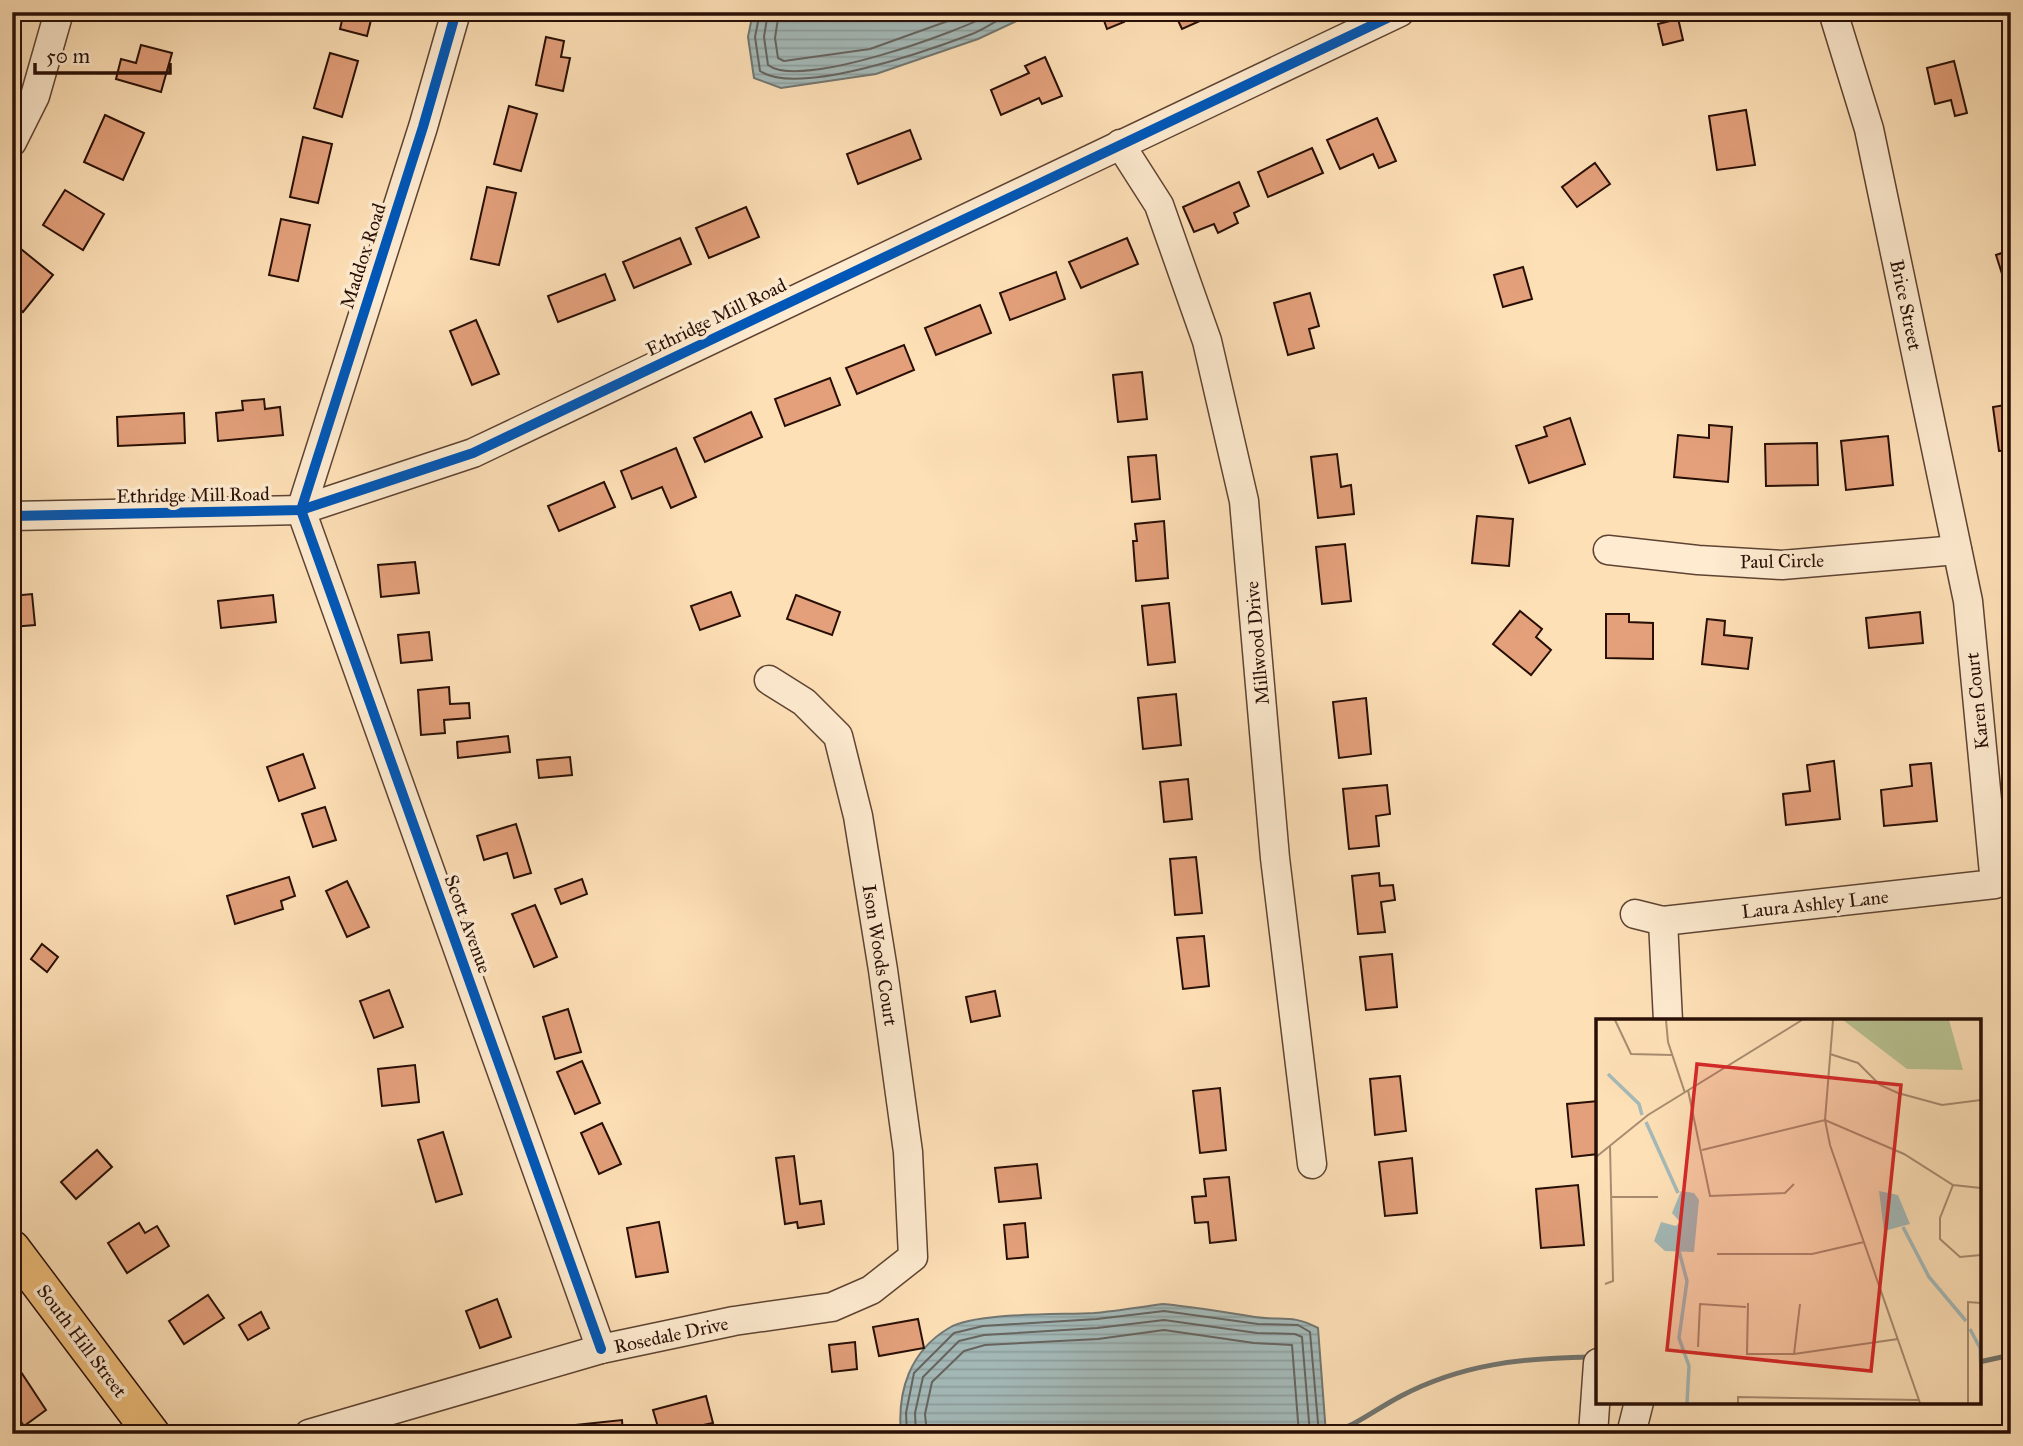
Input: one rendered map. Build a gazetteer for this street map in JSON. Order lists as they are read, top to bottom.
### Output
{
  "streets": {
    "main road": ["South Hill Street"],
    "street": [
      "Maddox Road",
      "Brice Street",
      "Ethridge Mill Road",
      "Paul Circle",
      "Millwood Drive",
      "Karen Court",
      "Laura Ashley Lane",
      "Scott Avenue",
      "Ison Woods Court",
      "Rosedale Drive"
    ]
  },
  "crossings": [
    ["Maddox Road", "Ethridge Mill Road"],
    ["Maddox Road", "Scott Avenue"],
    ["Brice Street", "Paul Circle"],
    ["Brice Street", "Karen Court"],
    ["Ethridge Mill Road", "Millwood Drive"],
    ["Ethridge Mill Road", "Scott Avenue"],
    ["Karen Court", "Laura Ashley Lane"],
    ["Scott Avenue", "Rosedale Drive"],
    ["Ison Woods Court", "Rosedale Drive"]
  ],
  "scale_bar": "50 m"
}
